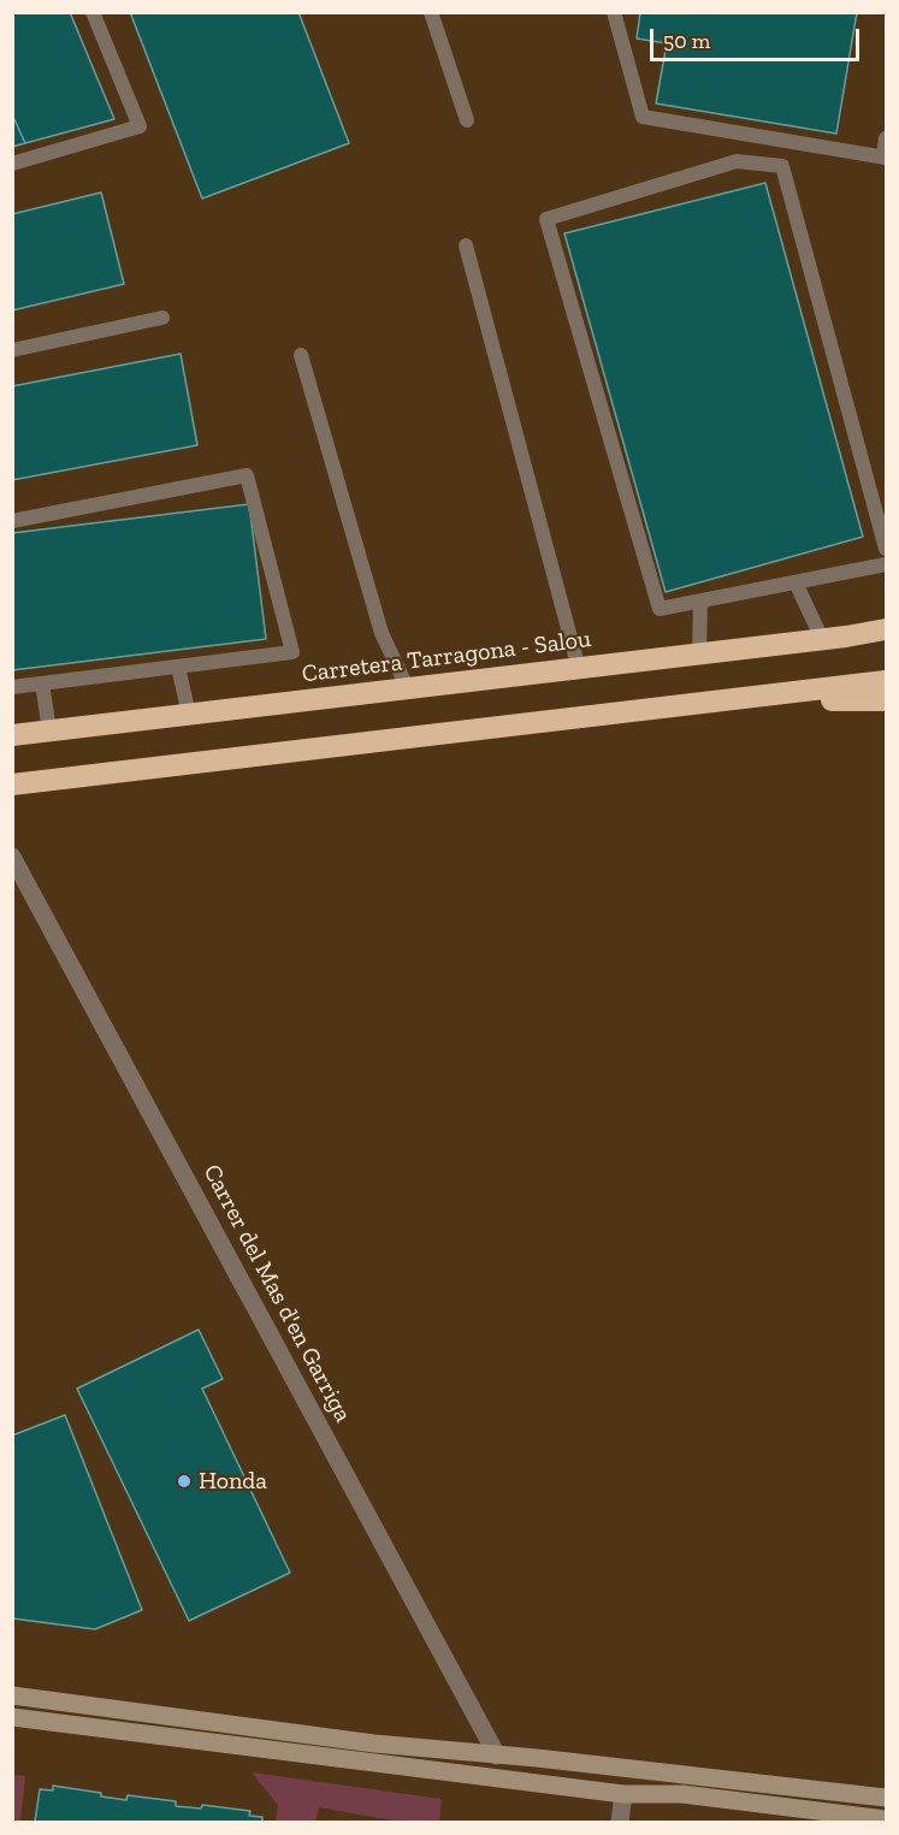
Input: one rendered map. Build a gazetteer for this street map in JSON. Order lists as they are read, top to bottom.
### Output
{
  "streets": {
    "highway": ["Carretera Tarragona - Salou"],
    "street": ["Carrer del Mas d'en Garriga"]
  },
  "places": ["Honda"],
  "scale_bar": "50 m"
}
